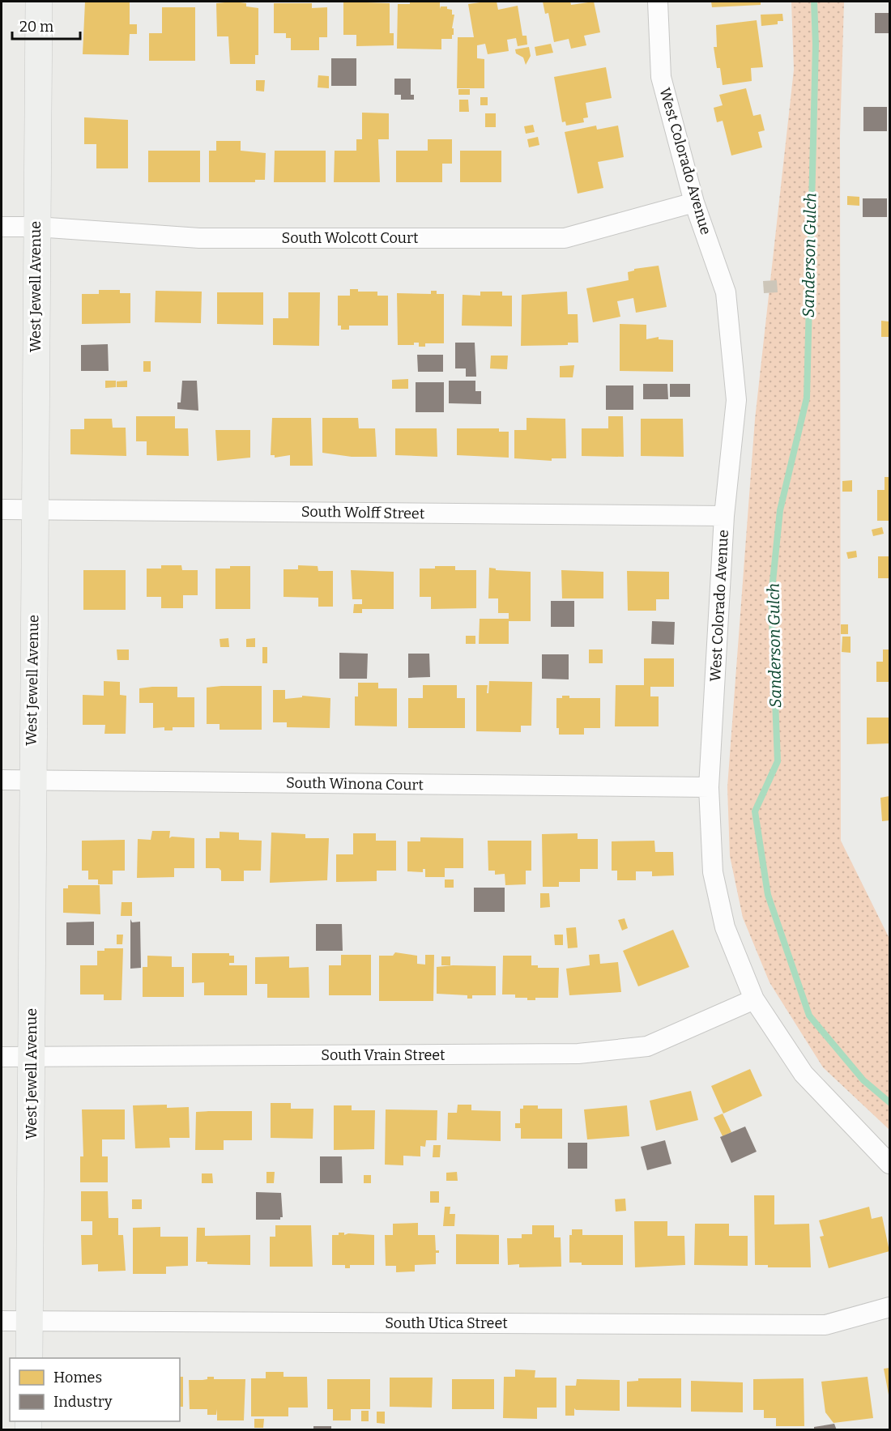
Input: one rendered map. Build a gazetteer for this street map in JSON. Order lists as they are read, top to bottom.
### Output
{
  "streets": {
    "main road": ["West Jewell Avenue"],
    "street": [
      "West Colorado Avenue",
      "South Wolcott Court",
      "South Wolff Street",
      "South Winona Court",
      "South Vrain Street",
      "South Utica Street"
    ]
  },
  "crossings": [
    ["West Colorado Avenue", "South Wolcott Court"],
    ["West Colorado Avenue", "South Wolff Street"],
    ["West Colorado Avenue", "South Winona Court"],
    ["West Colorado Avenue", "South Vrain Street"],
    ["South Wolcott Court", "West Jewell Avenue"],
    ["West Jewell Avenue", "South Wolff Street"],
    ["West Jewell Avenue", "South Winona Court"],
    ["West Jewell Avenue", "South Vrain Street"],
    ["West Jewell Avenue", "South Utica Street"]
  ],
  "water": ["Sanderson Gulch"],
  "legend": ["Homes", "Industry"],
  "scale_bar": "20 m"
}
